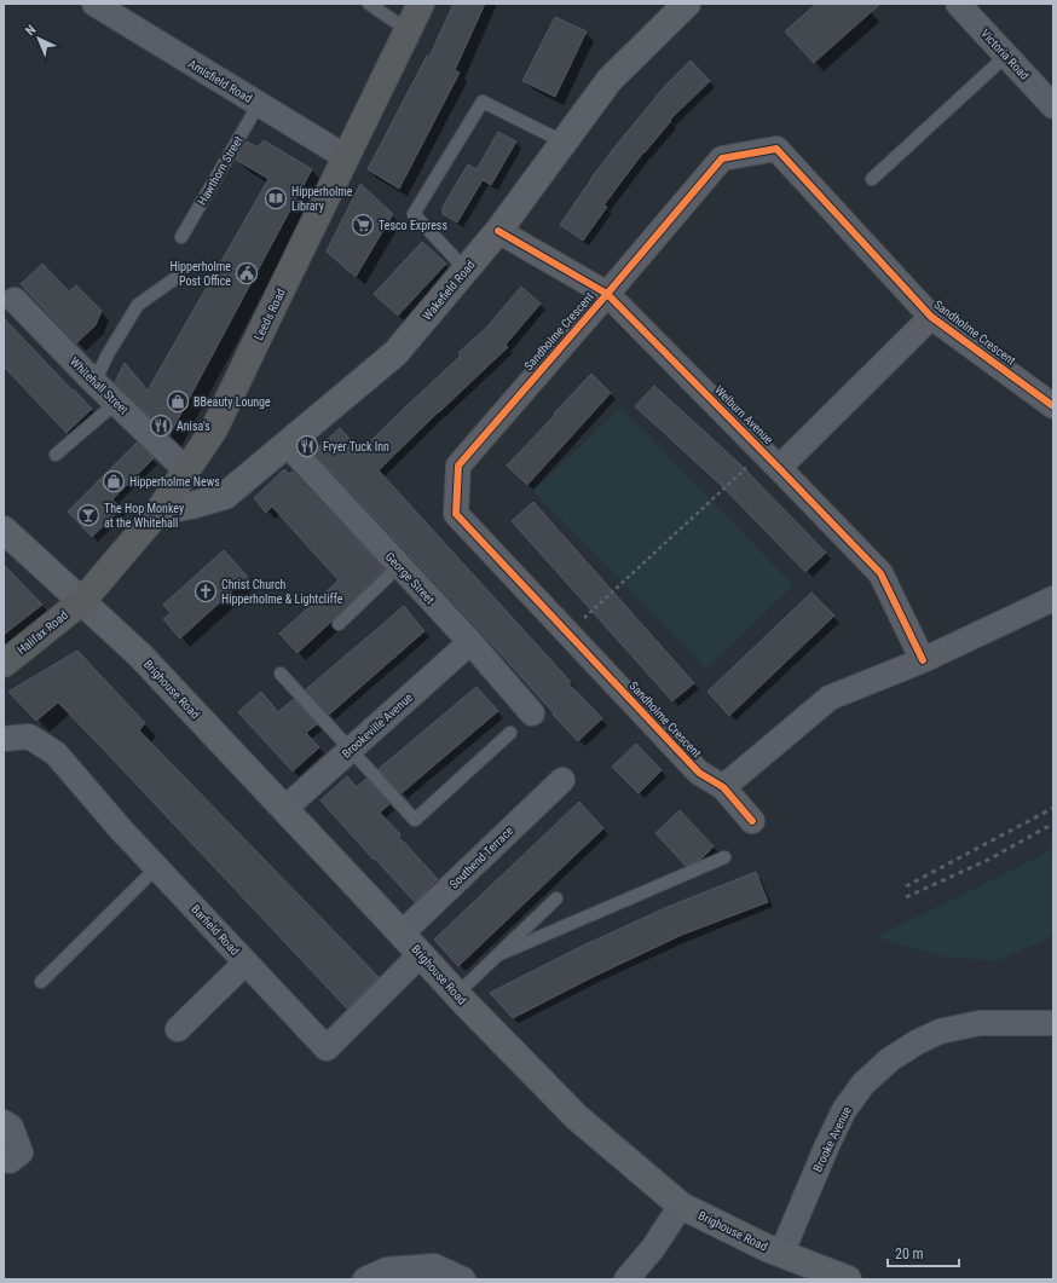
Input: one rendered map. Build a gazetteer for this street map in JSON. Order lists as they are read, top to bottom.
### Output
{
  "streets": {
    "highway": ["Leeds Road", "Halifax Road"],
    "main road": ["Wakefield Road", "Brighouse Road"],
    "street": [
      "Victoria Road",
      "Amisfield Road",
      "Sandholme Crescent",
      "Whitehall Street",
      "Welburn Avenue",
      "George Street",
      "Brookeville Avenue",
      "Southend Terrace",
      "Barfield Road",
      "Brooke Avenue"
    ],
    "lane": ["Hawthorn Street"]
  },
  "crossings": [
    ["Amisfield Road", "Hawthorn Street"],
    ["Amisfield Road", "Leeds Road"],
    ["Wakefield Road", "Leeds Road"],
    ["Wakefield Road", "Welburn Avenue"],
    ["Wakefield Road", "George Street"],
    ["Leeds Road", "Whitehall Street"],
    ["Leeds Road", "Halifax Road"],
    ["Leeds Road", "Brighouse Road"],
    ["Sandholme Crescent", "Welburn Avenue"],
    ["George Street", "Brookeville Avenue"],
    ["Halifax Road", "Brighouse Road"],
    ["Brighouse Road", "Brookeville Avenue"],
    ["Brighouse Road", "Southend Terrace"],
    ["Brighouse Road", "Barfield Road"],
    ["Brighouse Road", "Brooke Avenue"]
  ],
  "places": {
    "library": ["Hipperholme Library"],
    "supermarket": ["Tesco Express"],
    "public building": ["Hipperholme Post Office"],
    "shop": ["BBeauty Lounge", "Hipperholme News"],
    "restaurant": ["Anisa's", "Fryer Tuck Inn"],
    "bar": ["The Hop Monkey at the Whitehall"],
    "church": ["Christ Church Hipperholme & Lightcliffe"]
  },
  "scale_bar": "20 m",
  "north": "top left"
}
